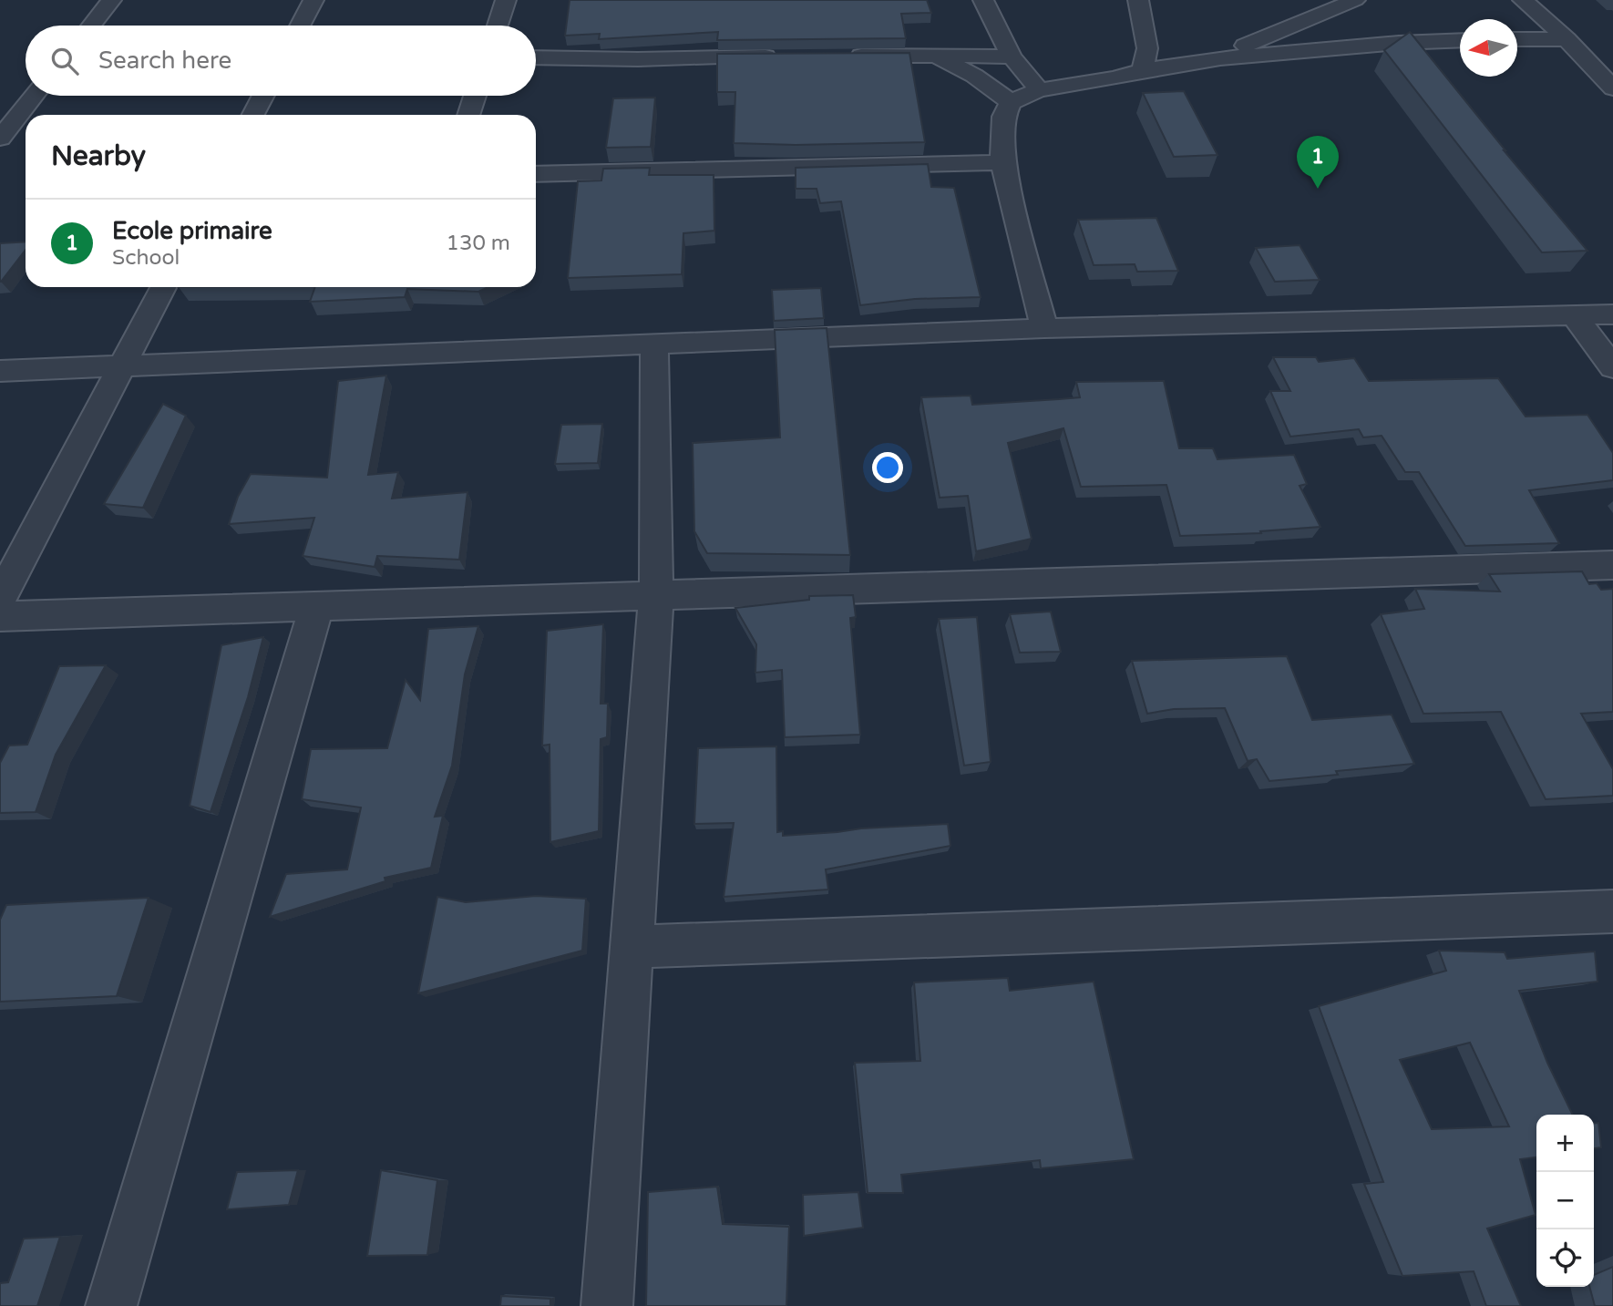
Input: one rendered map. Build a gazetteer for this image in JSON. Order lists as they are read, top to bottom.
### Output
{
  "north": "left",
  "page": {
    "search": "Search here",
    "heading": "Nearby",
    "pins": "1",
    "list": [
      {
        "mark": "1",
        "name": "Ecole primaire",
        "note": "School",
        "value": "130 m"
      }
    ],
    "map_buttons": ["+", "−"]
  }
}
